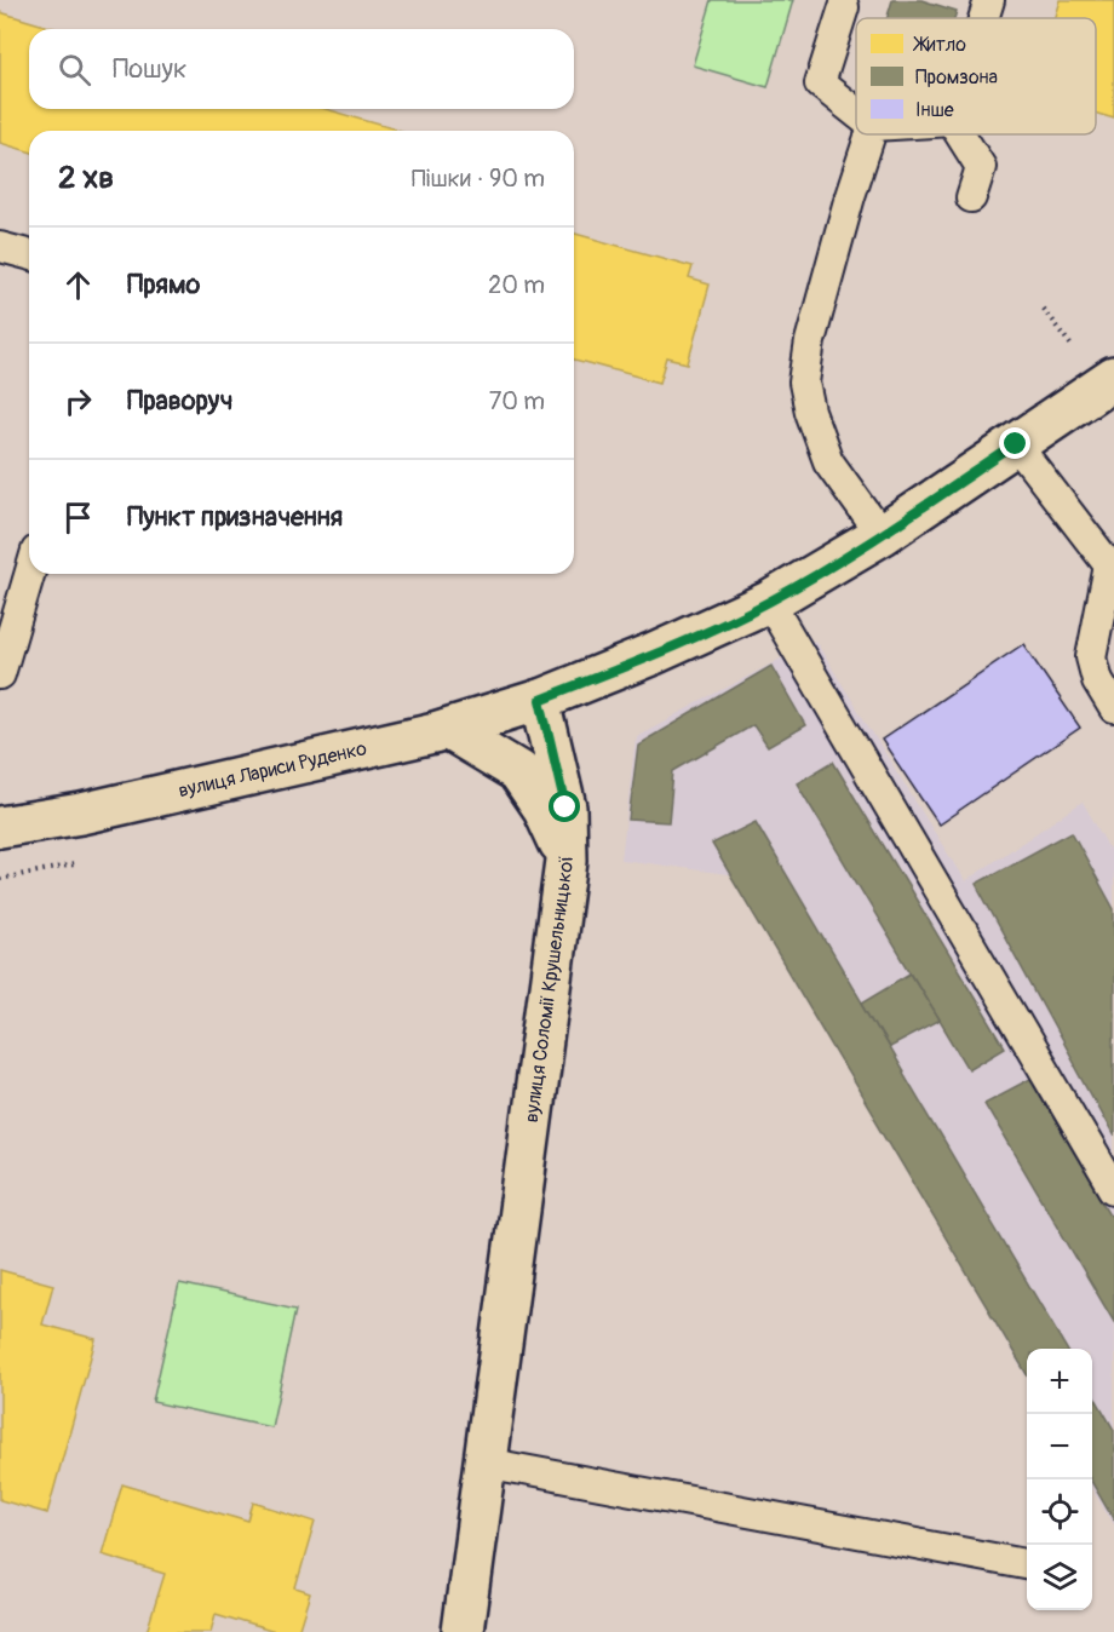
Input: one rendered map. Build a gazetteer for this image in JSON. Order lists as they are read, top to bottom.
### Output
{
  "streets": {
    "street": ["вулиця Лариси Руденко", "вулиця Соломії Крушельницької"]
  },
  "crossings": [
    ["вулиця Лариси Руденко", "вулиця Соломії Крушельницької"]
  ],
  "legend": ["Житло", "Промзона", "Інше"],
  "page": {
    "search": "Пошук",
    "heading": ["2 хв", "Пішки · 90 m"],
    "list": [
      ["Прямо", "20 m"],
      ["Праворуч", "70 m"],
      "Пункт призначення"
    ],
    "map_buttons": ["+", "−"]
  }
}
